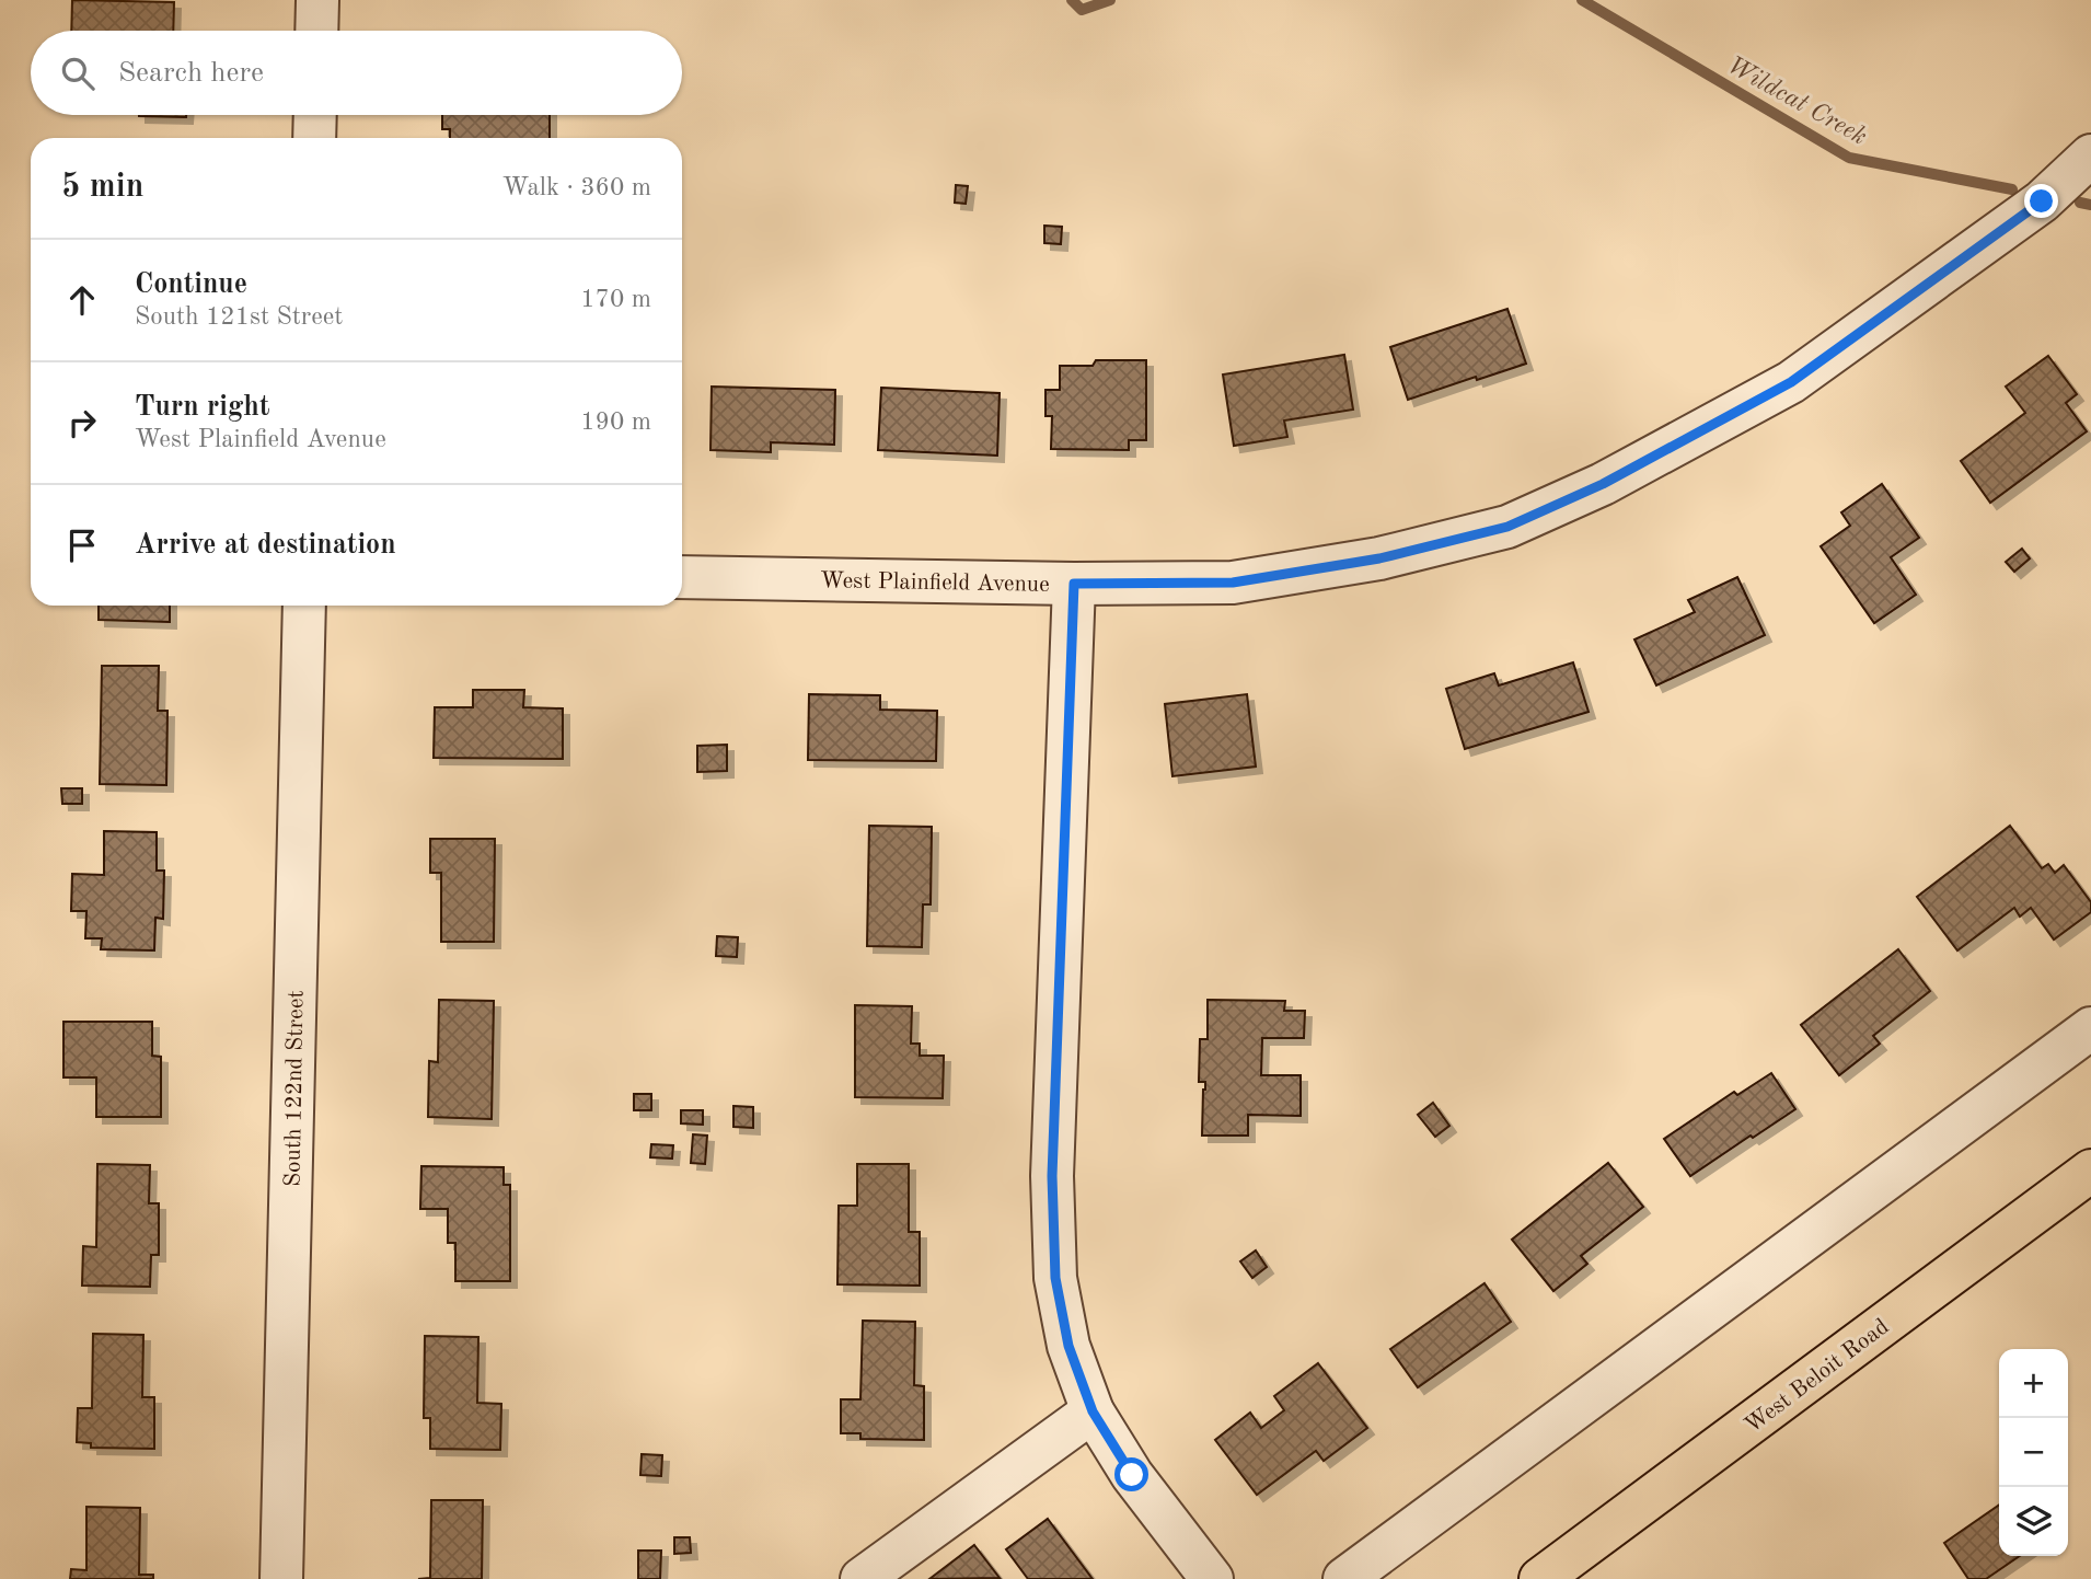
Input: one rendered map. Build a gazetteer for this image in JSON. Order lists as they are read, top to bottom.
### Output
{
  "streets": {
    "main road": ["West Beloit Road"],
    "street": ["West Plainfield Avenue", "South 122nd Street"]
  },
  "water": ["Wildcat Creek"],
  "page": {
    "search": "Search here",
    "heading": ["5 min", "Walk · 360 m"],
    "list": [
      ["Continue", "South 121st Street", "170 m"],
      ["Turn right", "West Plainfield Avenue", "190 m"],
      "Arrive at destination"
    ],
    "map_buttons": ["+", "−"]
  }
}
